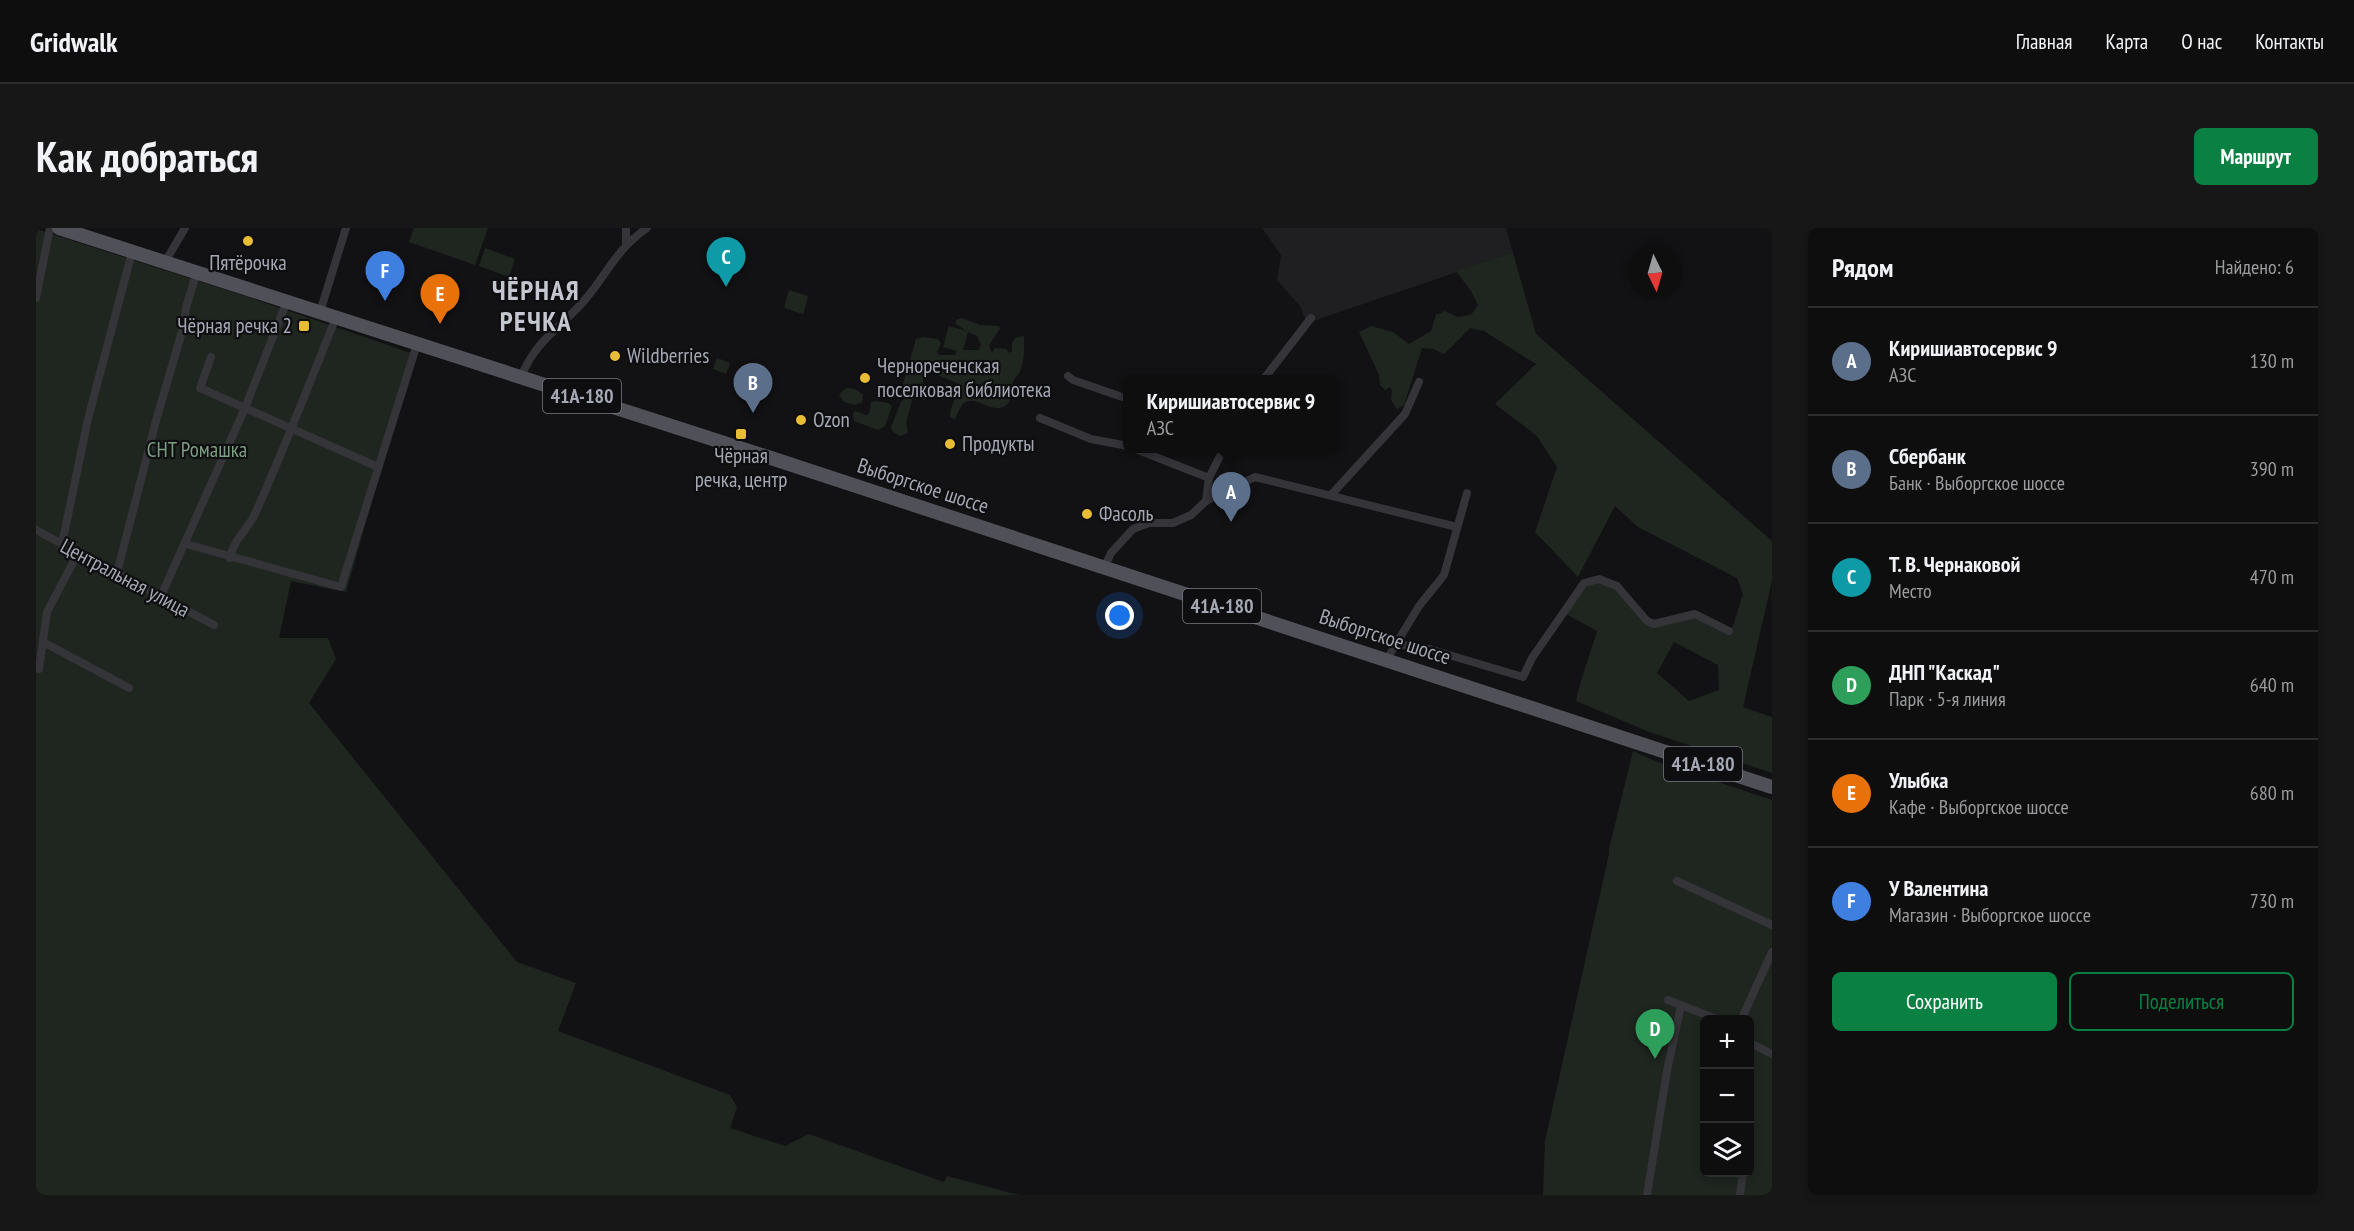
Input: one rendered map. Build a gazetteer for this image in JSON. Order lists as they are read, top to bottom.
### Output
{
  "streets": {
    "main road": ["41А-180", "Выборгское шоссе"],
    "street": ["Центральная улица"]
  },
  "districts": ["ЧЁРНАЯ РЕЧКА"],
  "parks": ["СНТ Ромашка"],
  "places": {
    "other": [
      "Пятёрочка",
      "Wildberries",
      "Чернореченская поселковая библиотека",
      "Ozon",
      "Продукты",
      "Фасоль"
    ],
    "transit": ["Чёрная речка 2", "Чёрная речка, центр"]
  },
  "north": "bottom",
  "page": {
    "header": "Gridwalk",
    "nav": [
      "Главная",
      "Карта",
      "О нас",
      "Контакты"
    ],
    "buttons": [
      "Маршрут",
      ["Сохранить", "Поделиться"]
    ],
    "title": "Как добраться",
    "heading": ["Рядом", "Найдено: 6"],
    "pins": [
      "C",
      "F",
      "E",
      "B",
      "A",
      "D"
    ],
    "list": [
      {
        "mark": "A",
        "name": "Киришиавтосервис 9",
        "note": "АЗС",
        "value": "130 m"
      },
      {
        "mark": "B",
        "name": "Сбербанк",
        "note": "Банк · Выборгское шоссе",
        "value": "390 m"
      },
      {
        "mark": "C",
        "name": "Т. В. Чернаковой",
        "note": "Место",
        "value": "470 m"
      },
      {
        "mark": "D",
        "name": "ДНП \"Каскад\"",
        "note": "Парк · 5-я линия",
        "value": "640 m"
      },
      {
        "mark": "E",
        "name": "Улыбка",
        "note": "Кафе · Выборгское шоссе",
        "value": "680 m"
      },
      {
        "mark": "F",
        "name": "У Валентина",
        "note": "Магазин · Выборгское шоссе",
        "value": "730 m"
      }
    ],
    "popup": ["Киришиавтосервис 9", "АЗС"],
    "map_buttons": ["+", "−"]
  }
}
